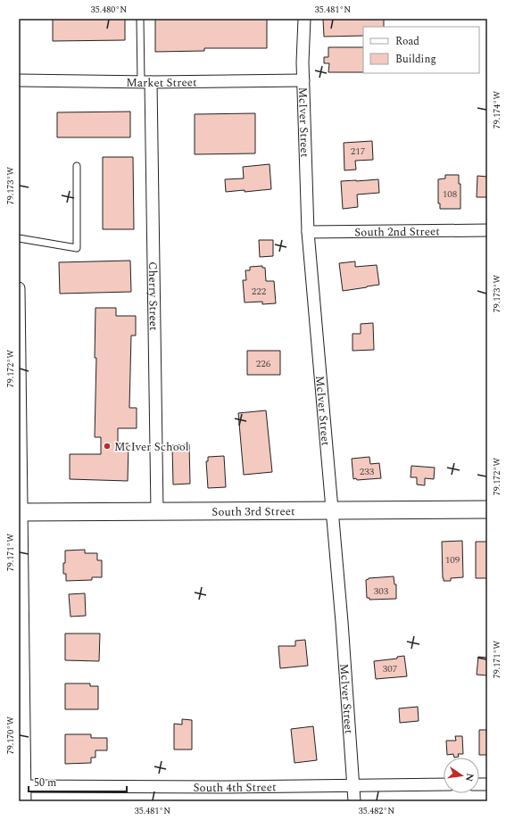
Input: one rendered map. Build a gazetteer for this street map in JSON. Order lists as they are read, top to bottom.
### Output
{
  "streets": {
    "street": [
      "Market Street",
      "McIver Street",
      "South 2nd Street",
      "Cherry Street",
      "South 3rd Street",
      "South 4th Street"
    ]
  },
  "crossings": [
    ["Market Street", "McIver Street"],
    ["Market Street", "Cherry Street"],
    ["McIver Street", "South 2nd Street"],
    ["McIver Street", "South 3rd Street"],
    ["McIver Street", "South 4th Street"],
    ["Cherry Street", "South 3rd Street"]
  ],
  "places": ["McIver School"],
  "house_numbers": [
    "217",
    "108",
    "222",
    "226",
    "233",
    "109",
    "303",
    "307"
  ],
  "legend": ["Road", "Building"],
  "scale_bar": "50 m",
  "north": "right",
  "coordinates": [
    "35.480°N",
    "35.481°N",
    "79.174°W",
    "79.173°W",
    "79.172°W",
    "79.171°W",
    "79.170°W",
    "35.482°N"
  ]
}
